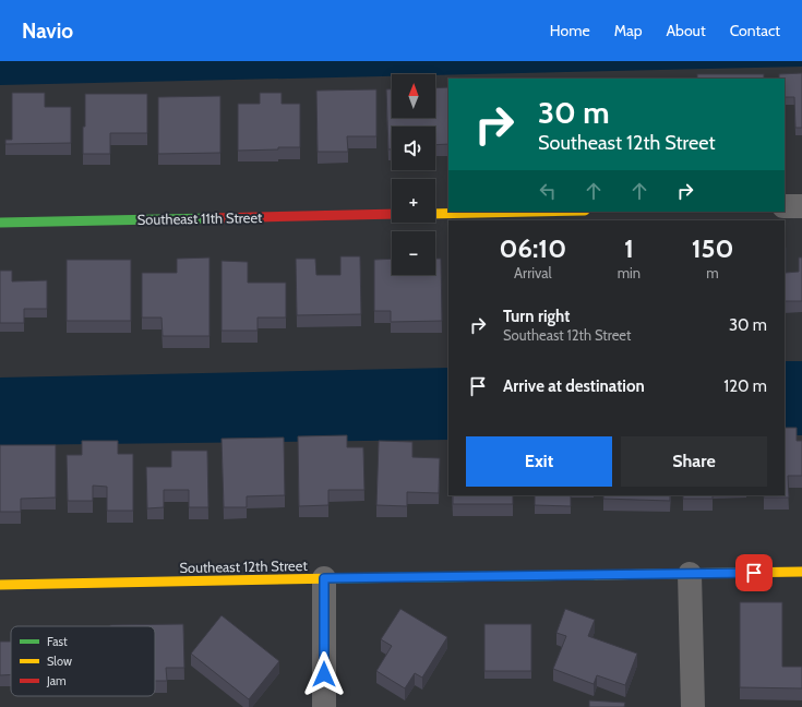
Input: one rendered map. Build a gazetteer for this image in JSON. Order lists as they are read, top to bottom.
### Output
{
  "streets": {
    "street": ["Southeast 11th Street", "Southeast 12th Street"]
  },
  "legend": ["Fast", "Slow", "Jam"],
  "north": "top",
  "page": {
    "header": "Navio",
    "nav": [
      "Home",
      "Map",
      "About",
      "Contact"
    ],
    "map_buttons": ["+", "−"],
    "turn": ["30 m", "Southeast 12th Street"],
    "eta": [
      "06:10",
      "Arrival",
      "1",
      "min",
      "150",
      "m"
    ],
    "list": [
      {
        "name": "Turn right",
        "note": "Southeast 12th Street",
        "value": "30 m"
      },
      {
        "name": "Arrive at destination",
        "value": "120 m"
      }
    ],
    "buttons": ["Exit", "Share"]
  }
}
